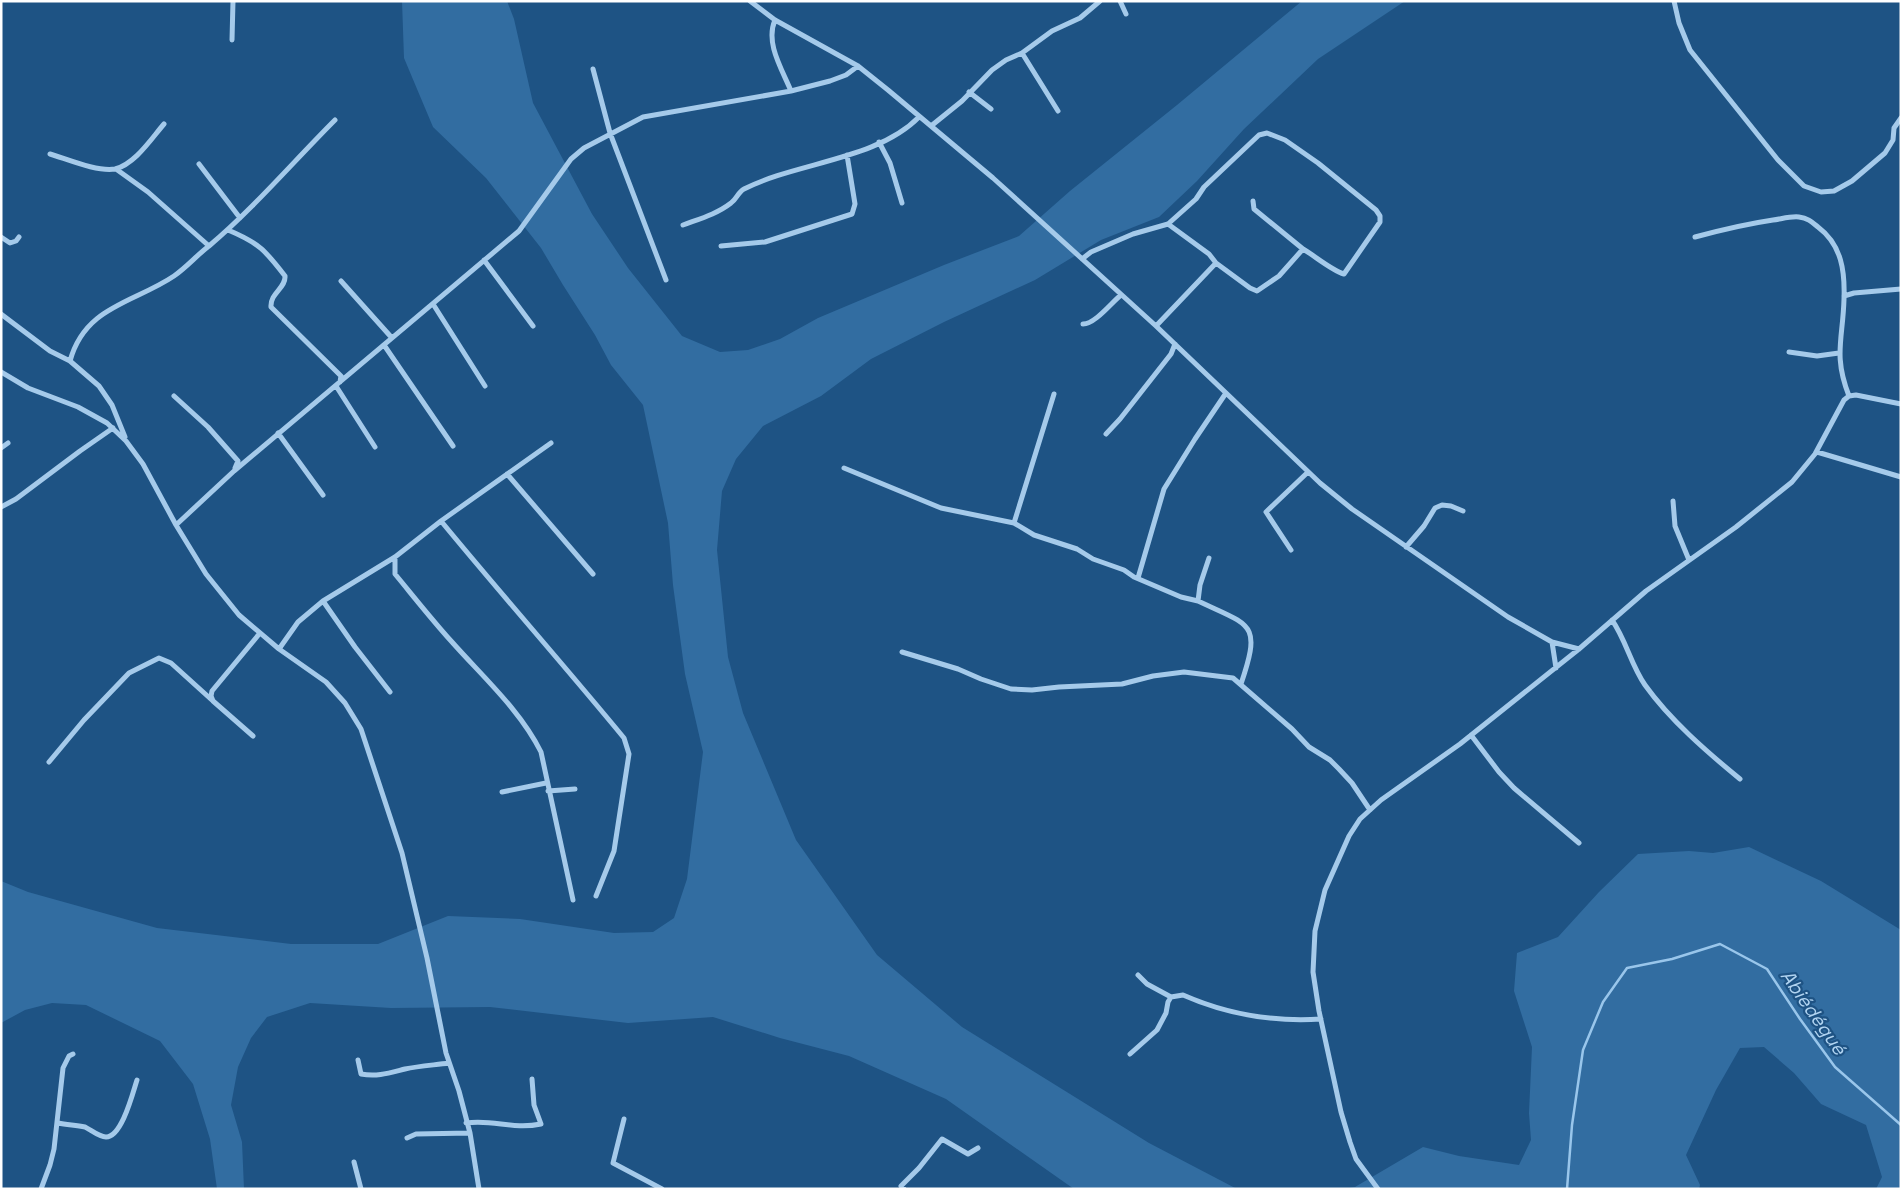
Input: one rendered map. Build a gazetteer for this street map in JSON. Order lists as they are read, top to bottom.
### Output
{
  "water": ["Abiédégué"]
}
